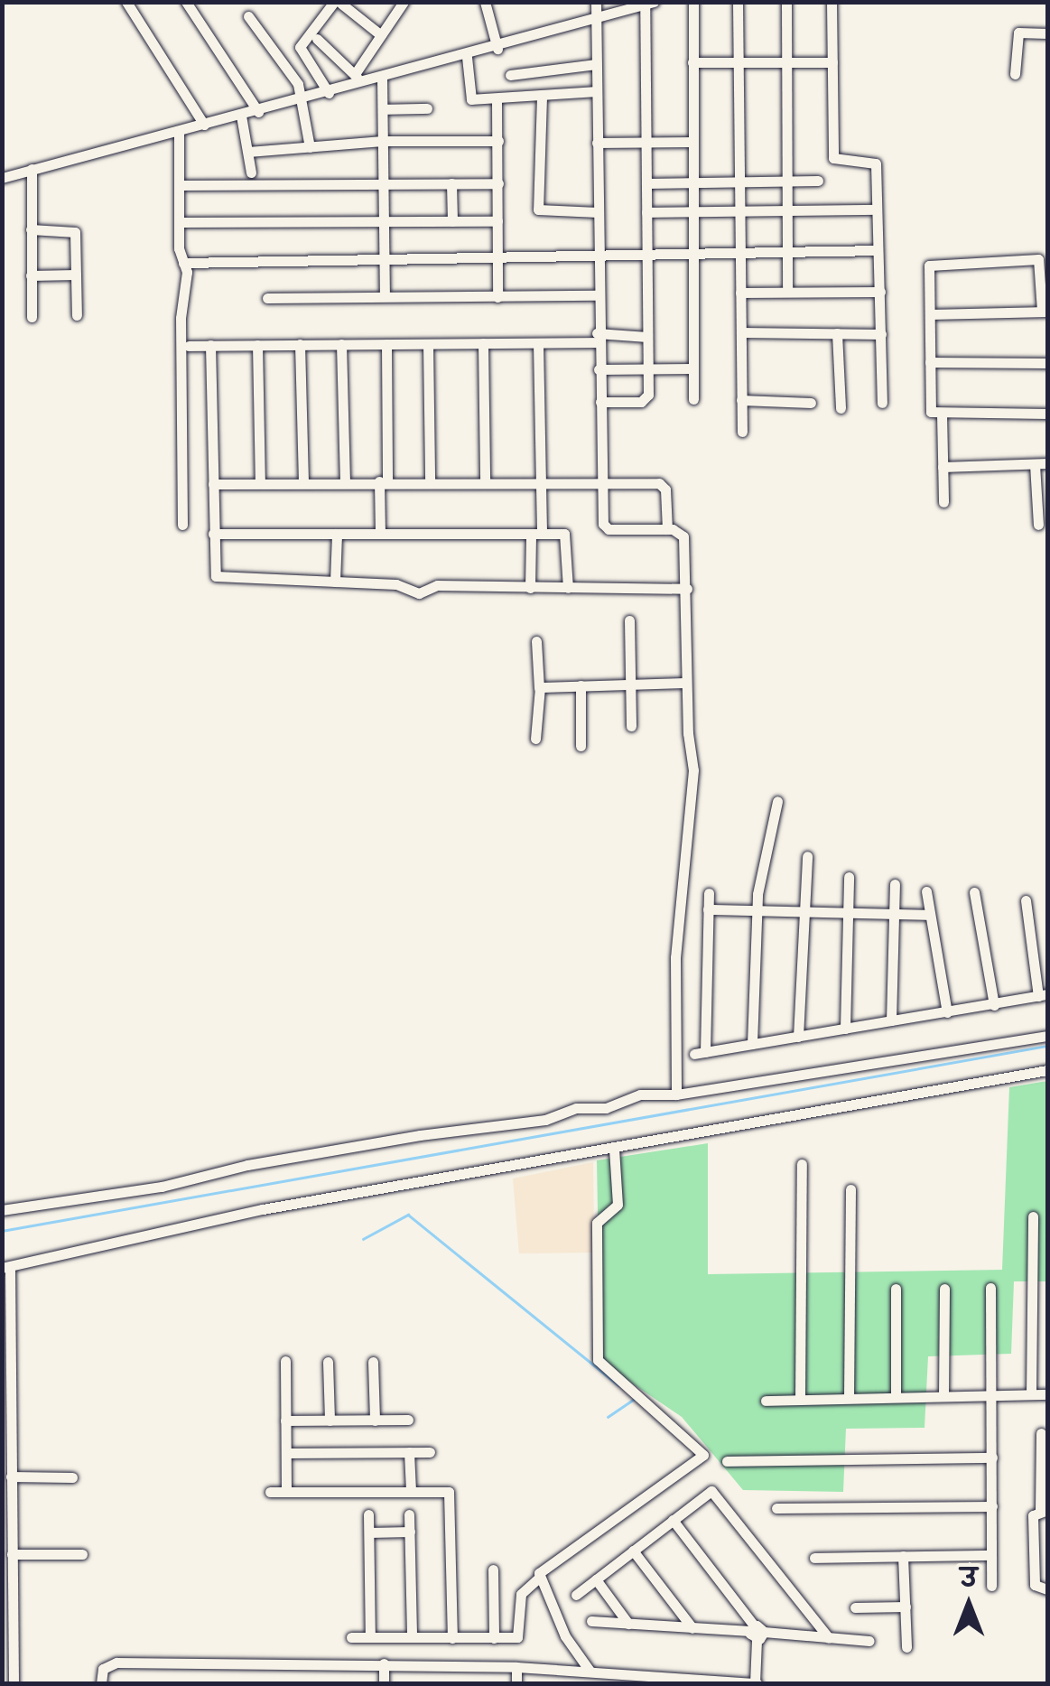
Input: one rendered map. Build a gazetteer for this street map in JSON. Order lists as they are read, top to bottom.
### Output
{
  "north": "top"
}
